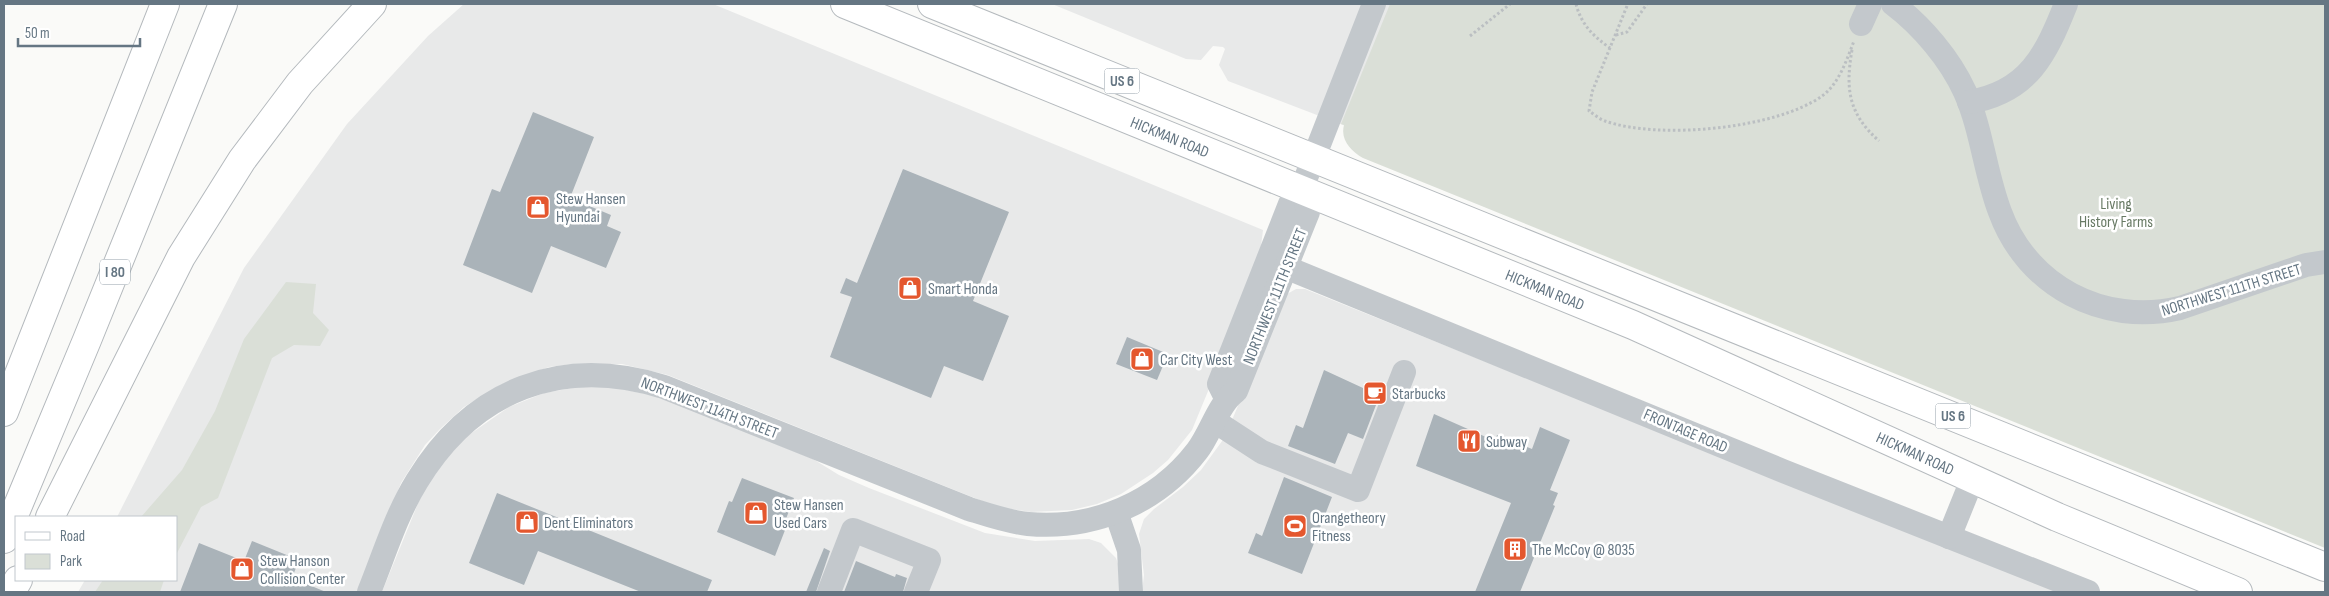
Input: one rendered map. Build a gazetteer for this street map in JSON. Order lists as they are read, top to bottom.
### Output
{
  "streets": {
    "main road": ["US 6", "HICKMAN ROAD", "I 80"],
    "street": ["NORTHWEST 111TH STREET", "NORTHWEST 114TH STREET", "FRONTAGE ROAD"]
  },
  "crossings": [
    ["HICKMAN ROAD", "NORTHWEST 111TH STREET"],
    ["NORTHWEST 111TH STREET", "NORTHWEST 114TH STREET"],
    ["NORTHWEST 111TH STREET", "FRONTAGE ROAD"]
  ],
  "parks": ["Living History Farms"],
  "places": {
    "shop": [
      "Stew Hansen Hyundai",
      "Smart Honda",
      "Car City West",
      "Stew Hansen Used Cars",
      "Dent Eliminators",
      "Stew Hanson Collision Center"
    ],
    "cafe": ["Starbucks"],
    "restaurant": ["Subway"],
    "sports": ["Orangetheory Fitness"],
    "building": ["The McCoy @ 8035"]
  },
  "legend": ["Road", "Park"],
  "scale_bar": "50 m"
}
